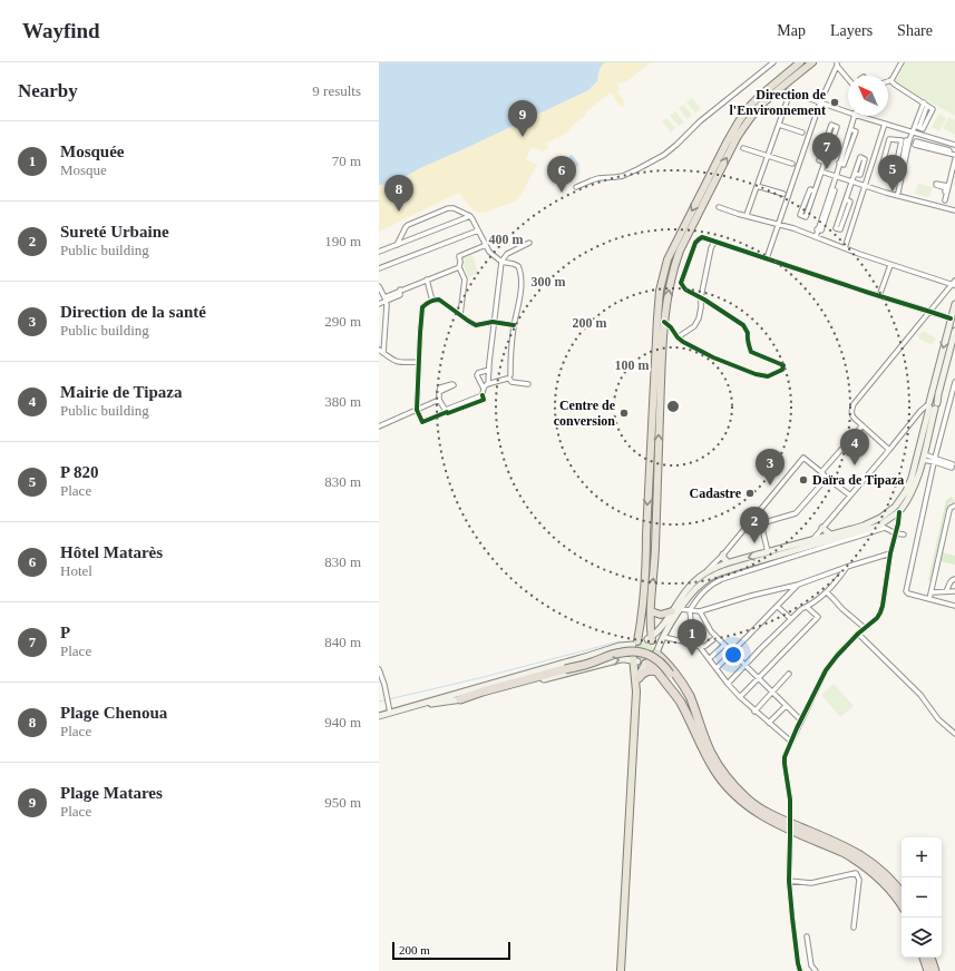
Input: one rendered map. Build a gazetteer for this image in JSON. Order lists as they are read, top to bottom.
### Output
{
  "places": [
    "Direction de l'Environnement",
    "Centre de conversion",
    "Daïra de Tipaza",
    "Cadastre"
  ],
  "scale_bar": "200 m",
  "north": "top left",
  "page": {
    "header": "Wayfind",
    "nav": ["Map", "Layers", "Share"],
    "heading": ["Nearby", "9 results"],
    "pins": [
      "9",
      "7",
      "5",
      "6",
      "8",
      "4",
      "3",
      "2",
      "1"
    ],
    "list": [
      {
        "mark": "1",
        "name": "Mosquée",
        "note": "Mosque",
        "value": "70 m"
      },
      {
        "mark": "2",
        "name": "Sureté Urbaine",
        "note": "Public building",
        "value": "190 m"
      },
      {
        "mark": "3",
        "name": "Direction de la santé",
        "note": "Public building",
        "value": "290 m"
      },
      {
        "mark": "4",
        "name": "Mairie de Tipaza",
        "note": "Public building",
        "value": "380 m"
      },
      {
        "mark": "5",
        "name": "P 820",
        "note": "Place",
        "value": "830 m"
      },
      {
        "mark": "6",
        "name": "Hôtel Matarès",
        "note": "Hotel",
        "value": "830 m"
      },
      {
        "mark": "7",
        "name": "P",
        "note": "Place",
        "value": "840 m"
      },
      {
        "mark": "8",
        "name": "Plage Chenoua",
        "note": "Place",
        "value": "940 m"
      },
      {
        "mark": "9",
        "name": "Plage Matares",
        "note": "Place",
        "value": "950 m"
      }
    ],
    "map_buttons": ["+", "−"],
    "scale": "200 m"
  },
  "rings": [
    "400 m",
    "300 m",
    "200 m",
    "100 m"
  ]
}
